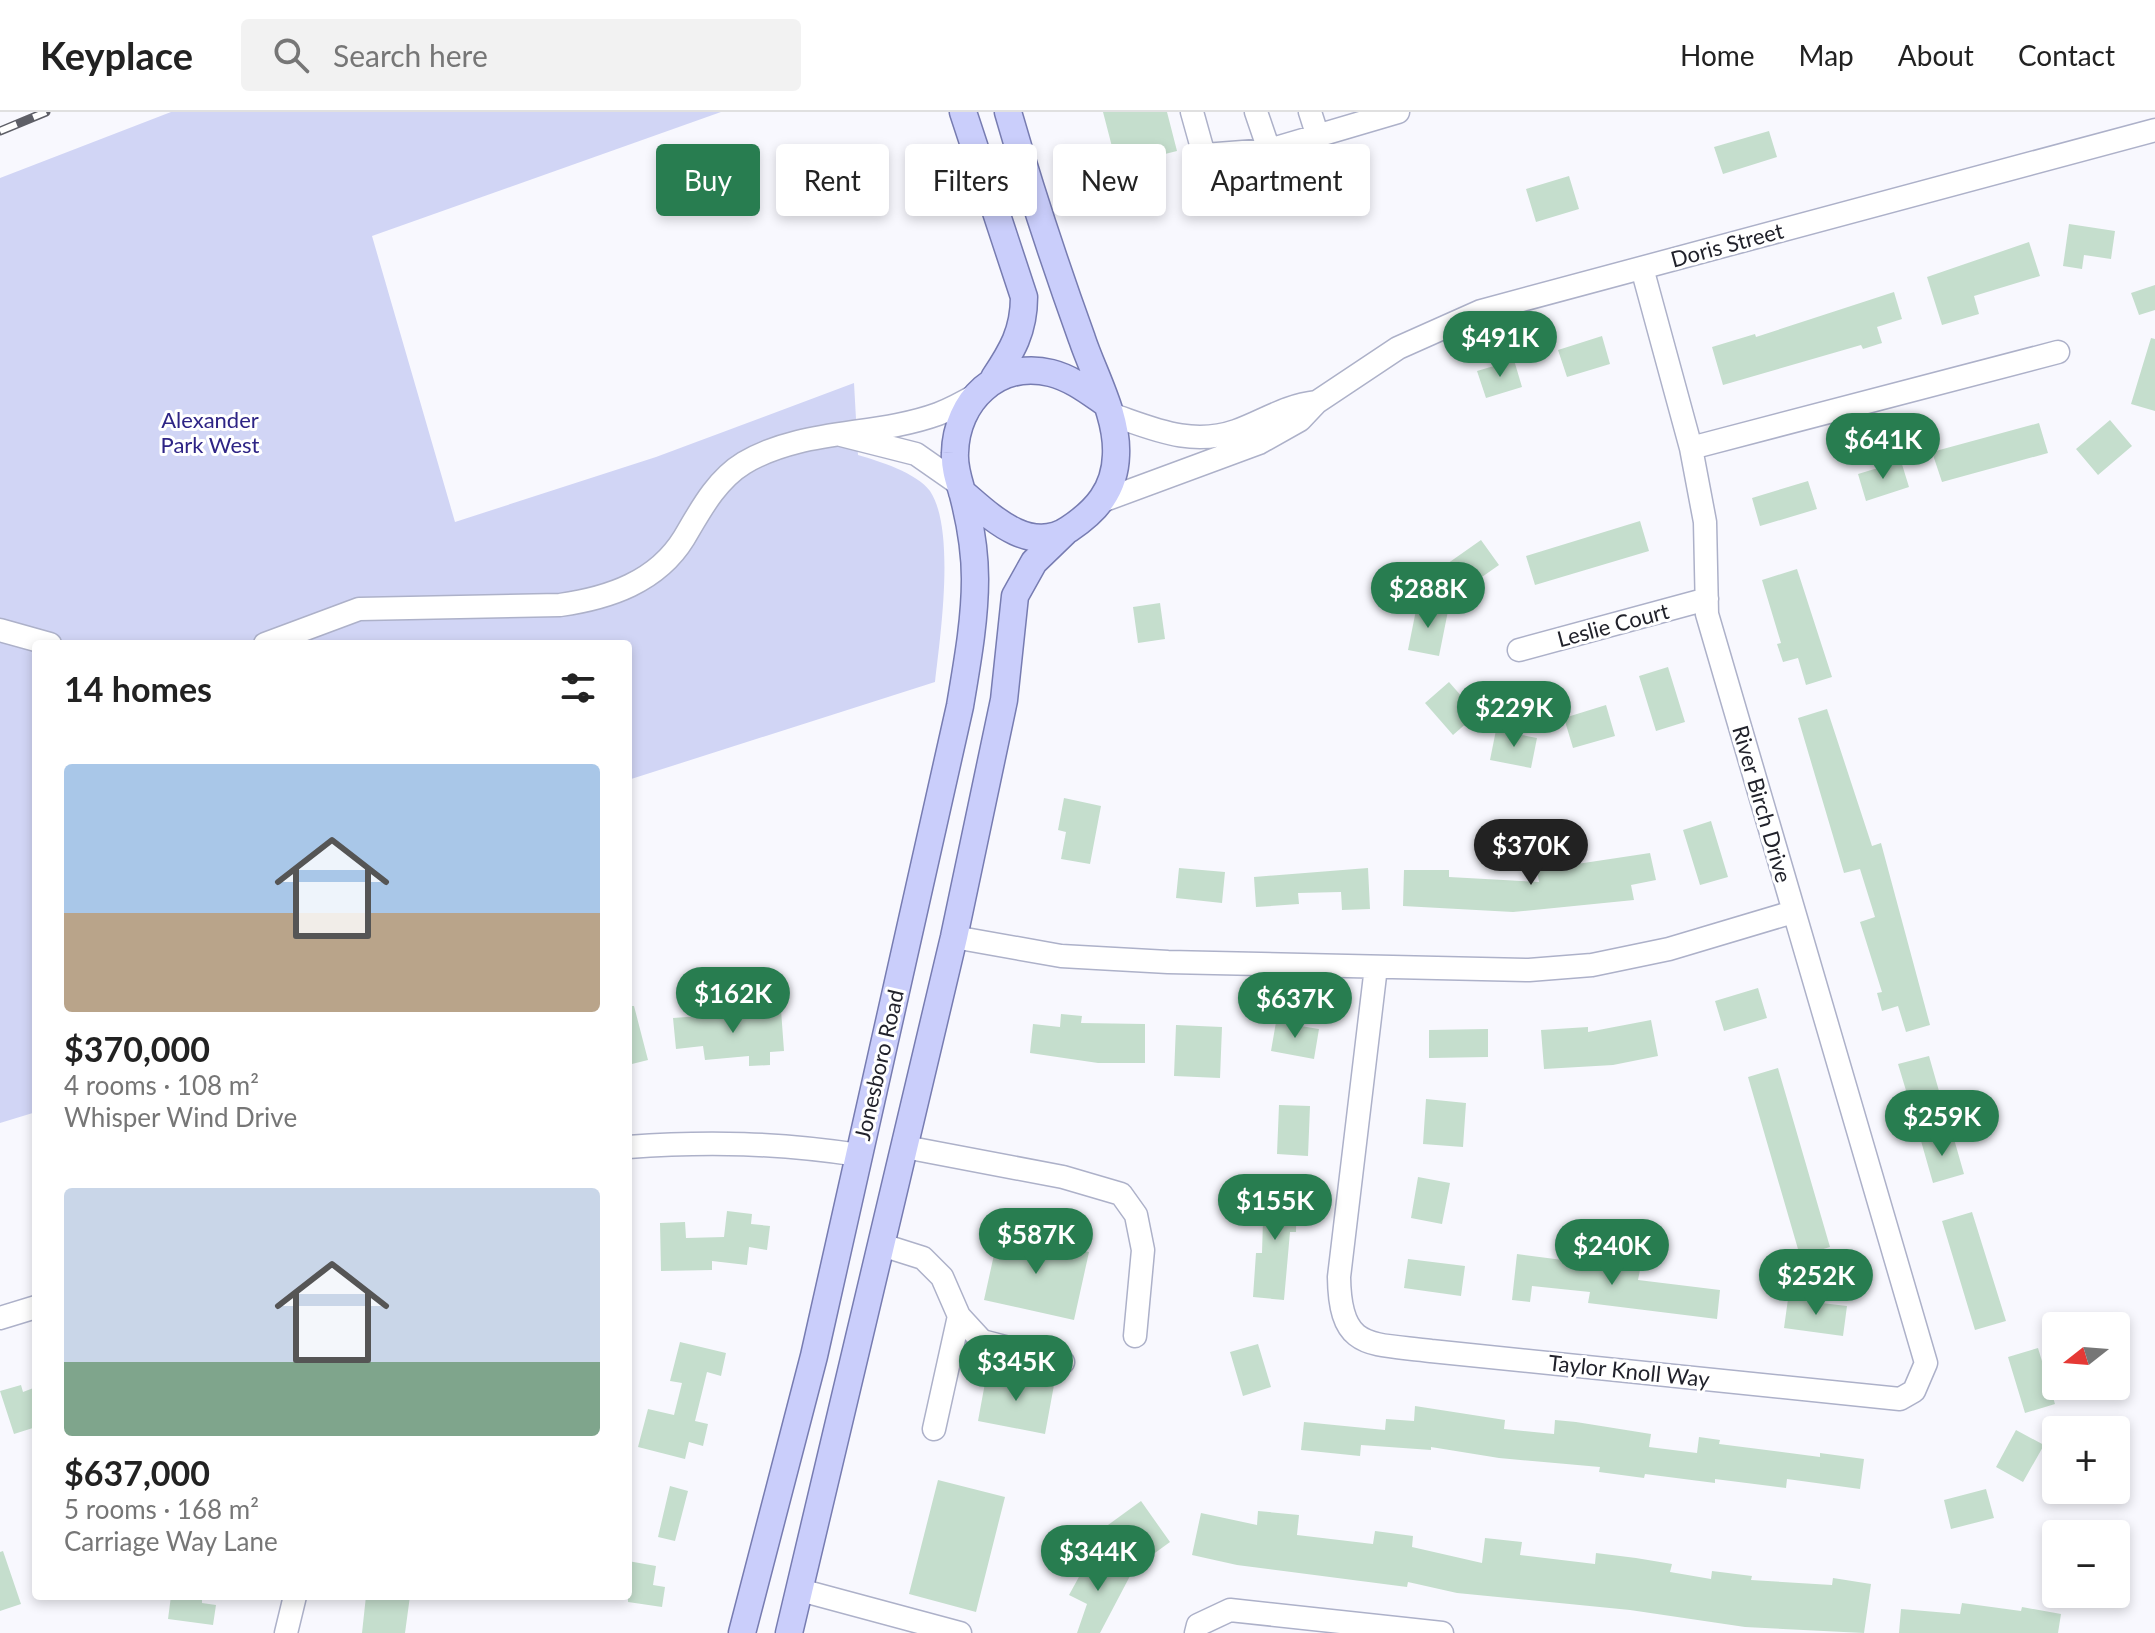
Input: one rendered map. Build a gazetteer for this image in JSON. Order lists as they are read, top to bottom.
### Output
{
  "streets": {
    "main road": ["Jonesboro Road"],
    "street": [
      "Doris Street",
      "Leslie Court",
      "River Birch Drive",
      "Taylor Knoll Way"
    ]
  },
  "crossings": [
    ["Doris Street", "River Birch Drive"],
    ["Doris Street", "Jonesboro Road"],
    ["Leslie Court", "River Birch Drive"],
    ["River Birch Drive", "Taylor Knoll Way"]
  ],
  "parks": ["Alexander Park West"],
  "north": "left",
  "page": {
    "header": "Keyplace",
    "search": "Search here",
    "nav": [
      "Home",
      "Map",
      "About",
      "Contact"
    ],
    "chip": [
      "Buy",
      "Rent",
      "Filters",
      "New",
      "Apartment"
    ],
    "price": [
      "$491K",
      "$641K",
      "$288K",
      "$229K",
      "$370K",
      "$162K",
      "$637K",
      "$259K",
      "$155K",
      "$587K",
      "$240K",
      "$252K",
      "$345K",
      "$344K"
    ],
    "heading": "14 homes",
    "list": [
      {
        "name": "$370,000",
        "note": "4 rooms · 108 m² · Whisper Wind Drive"
      },
      {
        "name": "$637,000",
        "note": "5 rooms · 168 m² · Carriage Way Lane"
      }
    ],
    "map_buttons": ["+", "−"]
  }
}
